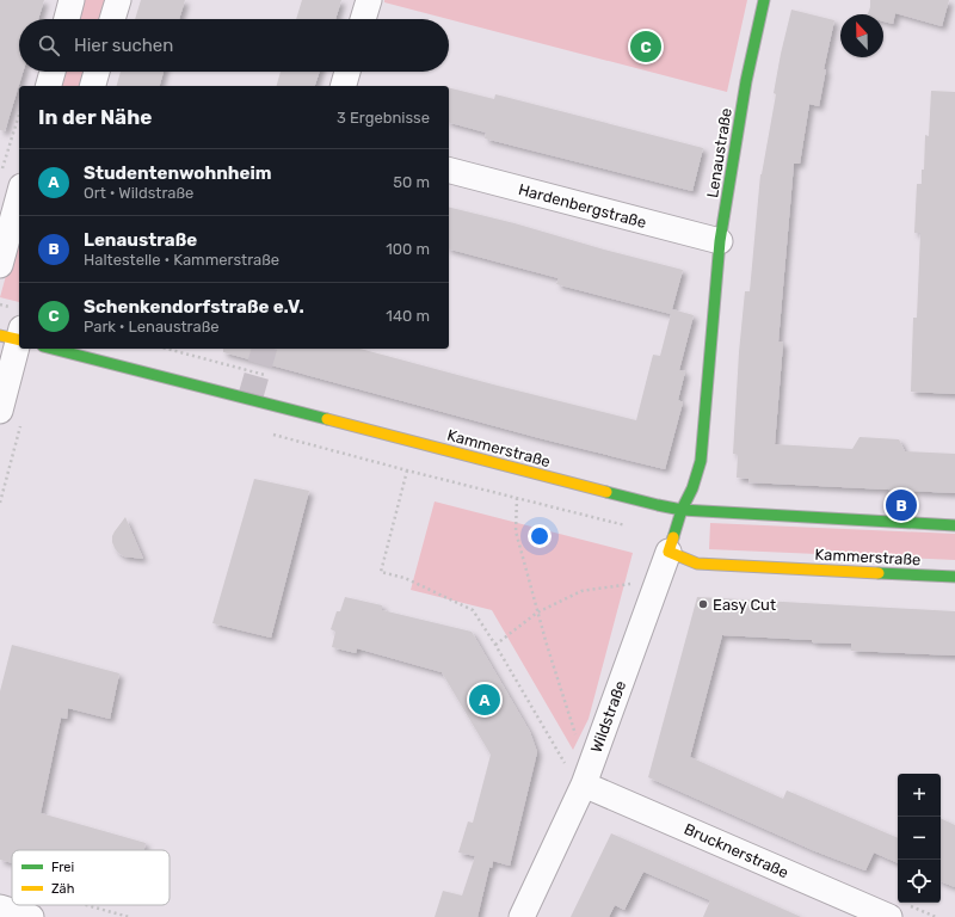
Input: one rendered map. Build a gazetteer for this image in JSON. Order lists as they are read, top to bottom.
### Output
{
  "streets": {
    "street": [
      "Lenaustraße",
      "Hardenbergstraße",
      "Kammerstraße",
      "Wildstraße",
      "Brucknerstraße"
    ]
  },
  "crossings": [
    ["Lenaustraße", "Hardenbergstraße"],
    ["Lenaustraße", "Kammerstraße"],
    ["Lenaustraße", "Wildstraße"],
    ["Kammerstraße", "Wildstraße"],
    ["Wildstraße", "Brucknerstraße"]
  ],
  "places": ["Easy Cut"],
  "legend": ["Frei", "Zäh"],
  "north": "top",
  "page": {
    "search": "Hier suchen",
    "pins": ["C", "B", "A"],
    "heading": ["In der Nähe", "3 Ergebnisse"],
    "list": [
      {
        "mark": "A",
        "name": "Studentenwohnheim",
        "note": "Ort · Wildstraße",
        "value": "50 m"
      },
      {
        "mark": "B",
        "name": "Lenaustraße",
        "note": "Haltestelle · Kammerstraße",
        "value": "100 m"
      },
      {
        "mark": "C",
        "name": "Schenkendorfstraße e.V.",
        "note": "Park · Lenaustraße",
        "value": "140 m"
      }
    ],
    "map_buttons": ["+", "−"]
  }
}
